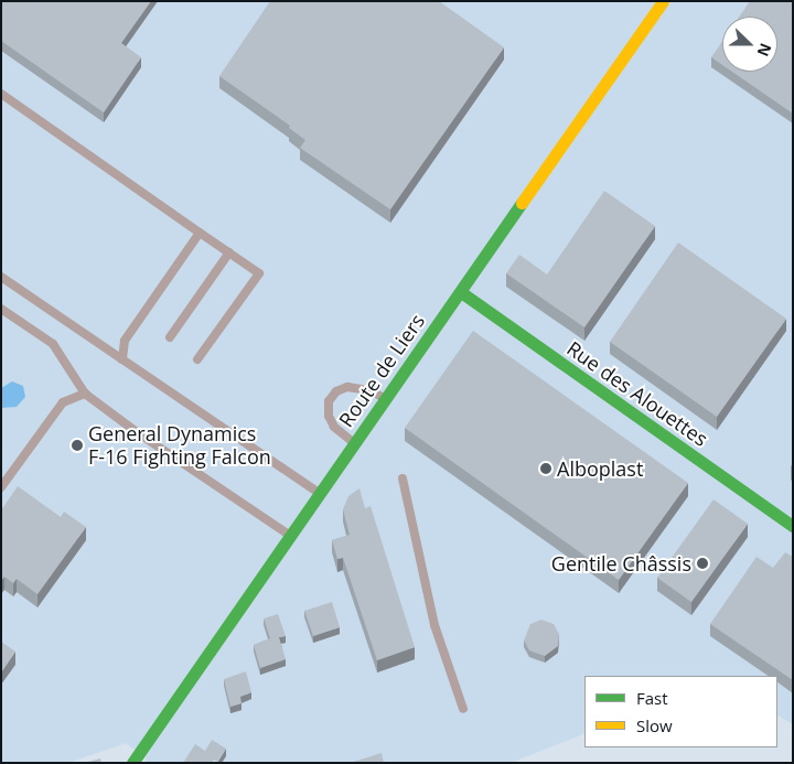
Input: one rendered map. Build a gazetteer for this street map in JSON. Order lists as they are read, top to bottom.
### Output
{
  "streets": {
    "street": ["Route de Liers", "Rue des Alouettes"]
  },
  "crossings": [
    ["Route de Liers", "Rue des Alouettes"]
  ],
  "places": ["General Dynamics F-16 Fighting Falcon", "Alboplast", "Gentile Châssis"],
  "legend": ["Fast", "Slow"],
  "north": "right"
}
